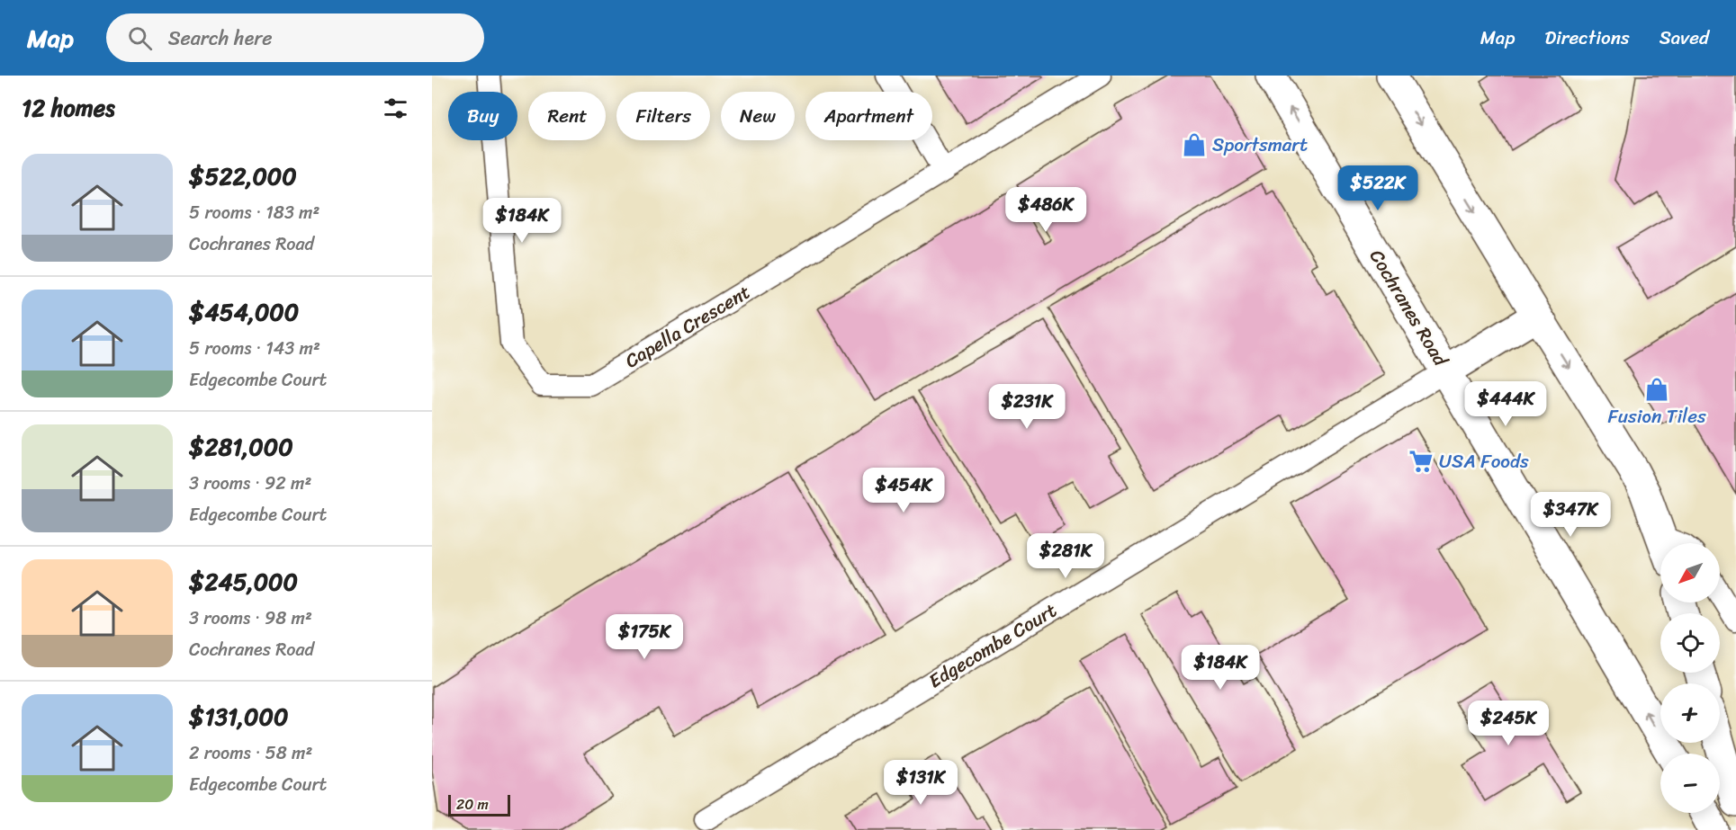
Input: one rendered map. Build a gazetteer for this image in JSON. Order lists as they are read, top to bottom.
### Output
{
  "streets": {
    "street": ["Cochranes Road", "Capella Crescent", "Edgecombe Court"]
  },
  "crossings": [
    ["Cochranes Road", "Edgecombe Court"]
  ],
  "places": {
    "shop": ["Sportsmart", "Fusion Tiles"],
    "supermarket": ["USA Foods"]
  },
  "scale_bar": "20 m",
  "north": "bottom left",
  "page": {
    "header": "Map",
    "search": "Search here",
    "nav": ["Map", "Directions", "Saved"],
    "heading": "12 homes",
    "chip": [
      "Buy",
      "Rent",
      "Filters",
      "New",
      "Apartment"
    ],
    "list": [
      {
        "name": "$522,000",
        "note": "5 rooms · 183 m² · Cochranes Road"
      },
      {
        "name": "$454,000",
        "note": "5 rooms · 143 m² · Edgecombe Court"
      },
      {
        "name": "$281,000",
        "note": "3 rooms · 92 m² · Edgecombe Court"
      },
      {
        "name": "$245,000",
        "note": "3 rooms · 98 m² · Cochranes Road"
      },
      {
        "name": "$131,000",
        "note": "2 rooms · 58 m² · Edgecombe Court"
      }
    ],
    "price": [
      "$522K",
      "$486K",
      "$184K",
      "$444K",
      "$231K",
      "$454K",
      "$347K",
      "$281K",
      "$175K",
      "$184K",
      "$245K",
      "$131K"
    ],
    "map_buttons": ["+", "−"],
    "scale": "20 m"
  }
}
